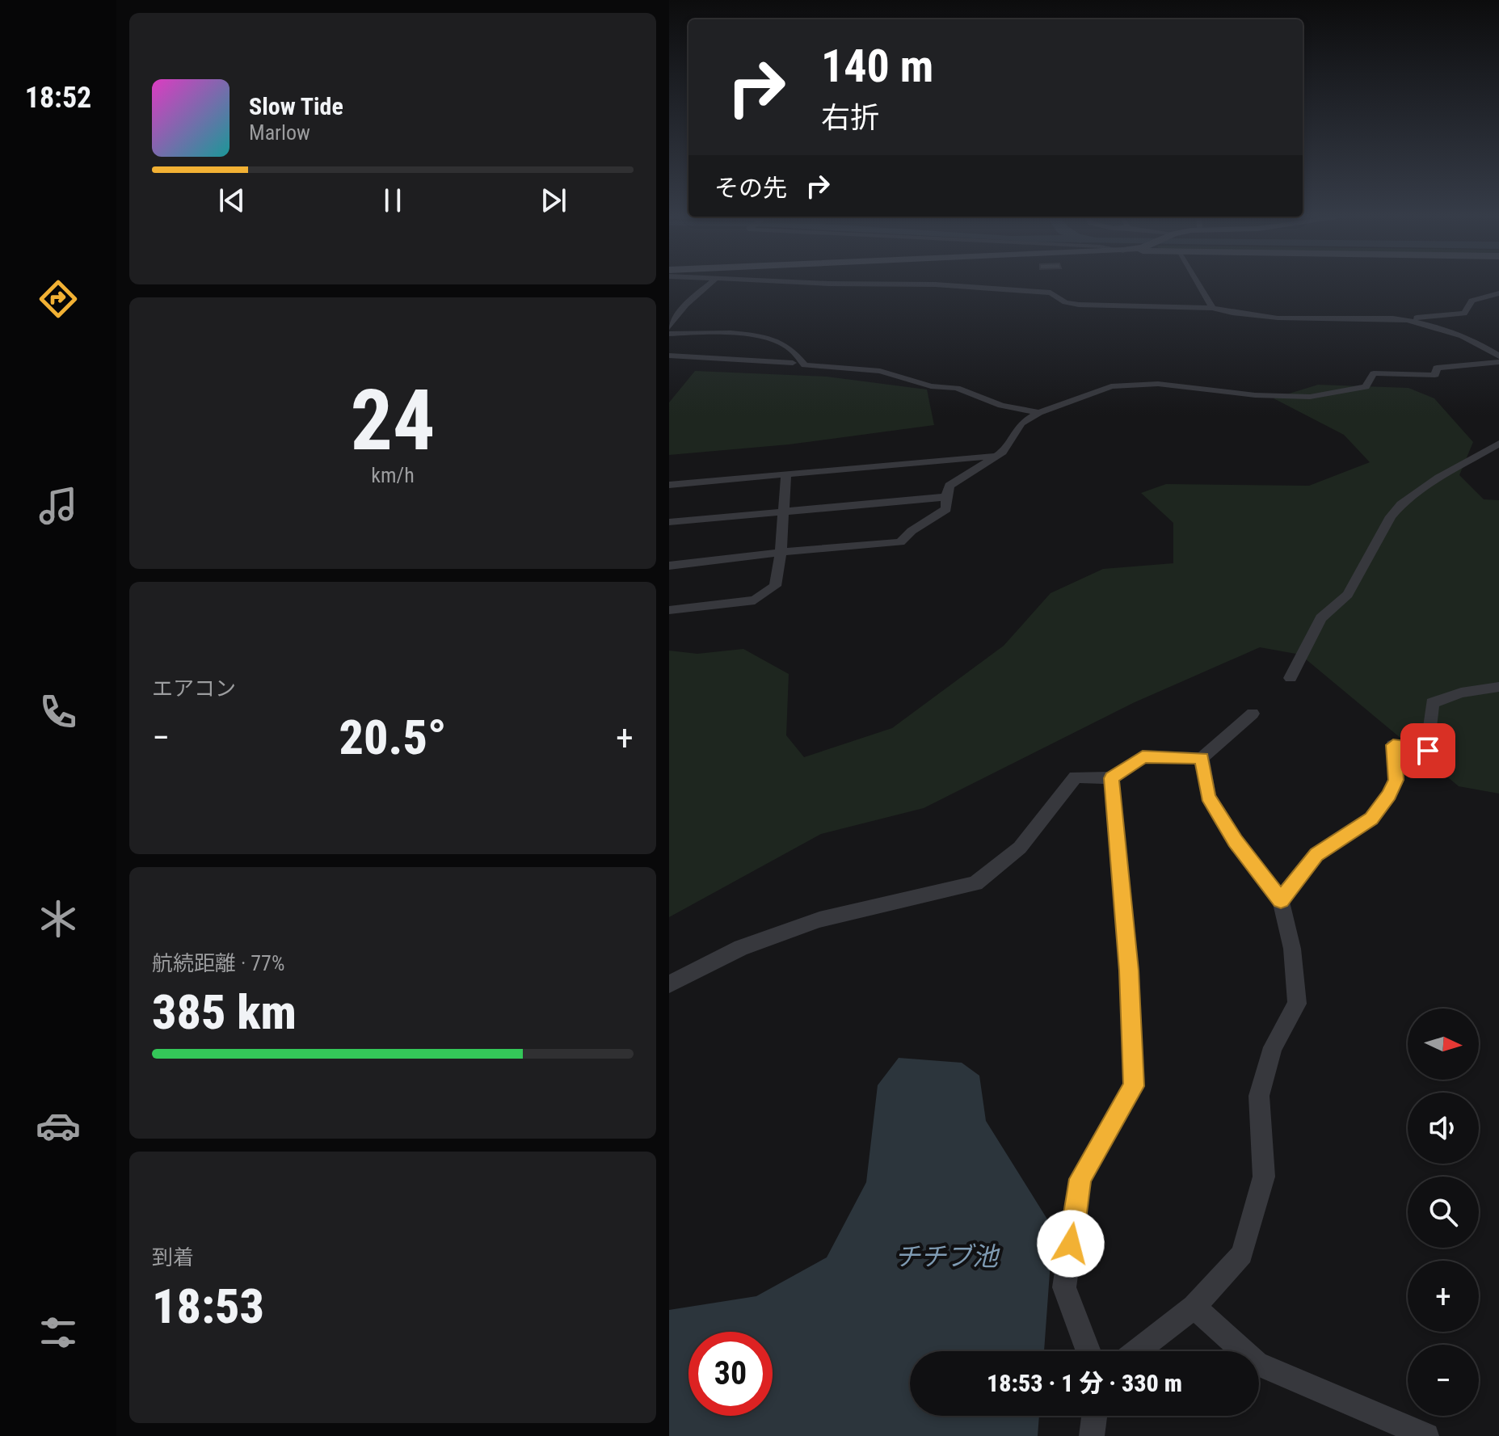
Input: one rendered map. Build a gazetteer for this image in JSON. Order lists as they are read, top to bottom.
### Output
{
  "water": ["チチブ池"],
  "north": "right",
  "page": {
    "tabs": "18:52",
    "turn": ["140 m", "右折"],
    "song": ["Slow Tide", "Marlow"],
    "then": "その先",
    "tile": [
      ["24", "km/h"],
      "エアコン",
      ["航続距離 · 77%", "385 km"],
      ["到着", "18:53"]
    ],
    "heat": ["−", "20.5°", "+"],
    "map_buttons": ["+", "−"],
    "limit": "30",
    "trip": "18:53 · 1 分 · 330 m"
  }
}
